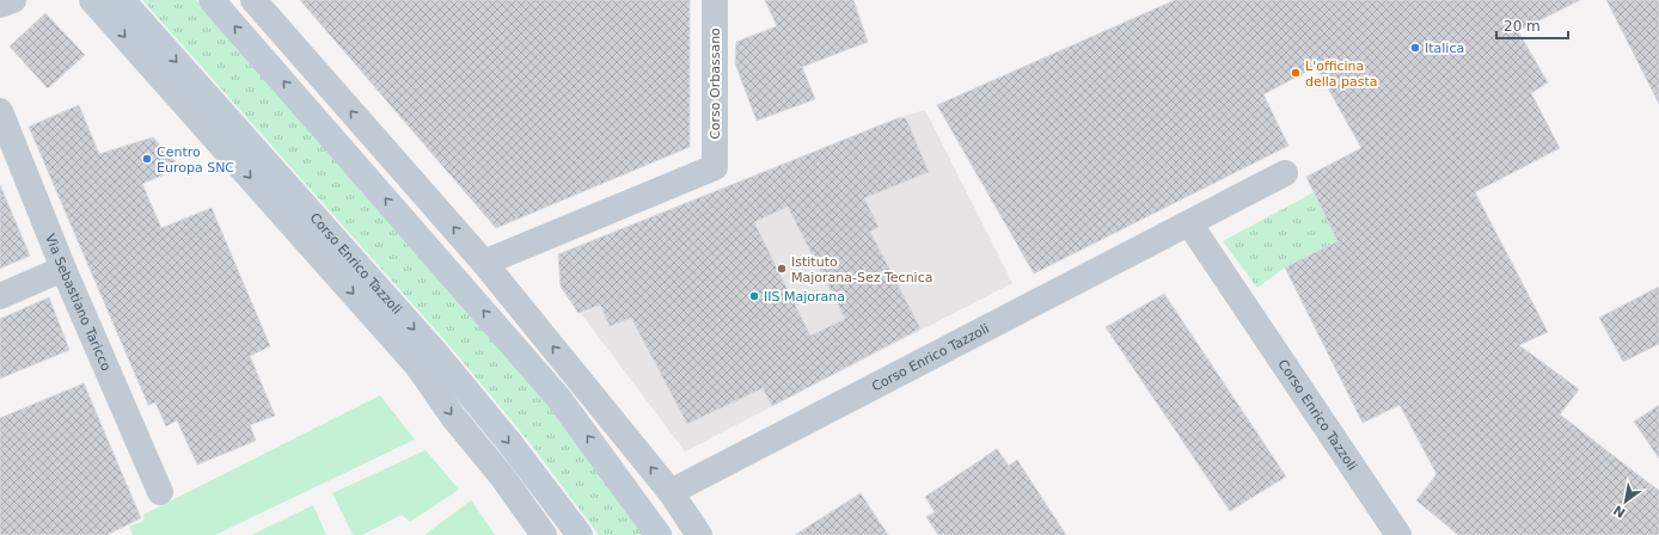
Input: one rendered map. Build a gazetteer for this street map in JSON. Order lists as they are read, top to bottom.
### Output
{
  "streets": {
    "street": ["Corso Orbassano", "Corso Enrico Tazzoli", "Via Sebastiano Taricco"]
  },
  "places": [
    "Italica",
    "L'officina della pasta",
    "Centro Europa SNC",
    "Istituto Majorana-Sez Tecnica",
    "IIS Majorana"
  ],
  "scale_bar": "20 m",
  "north": "bottom left"
}
